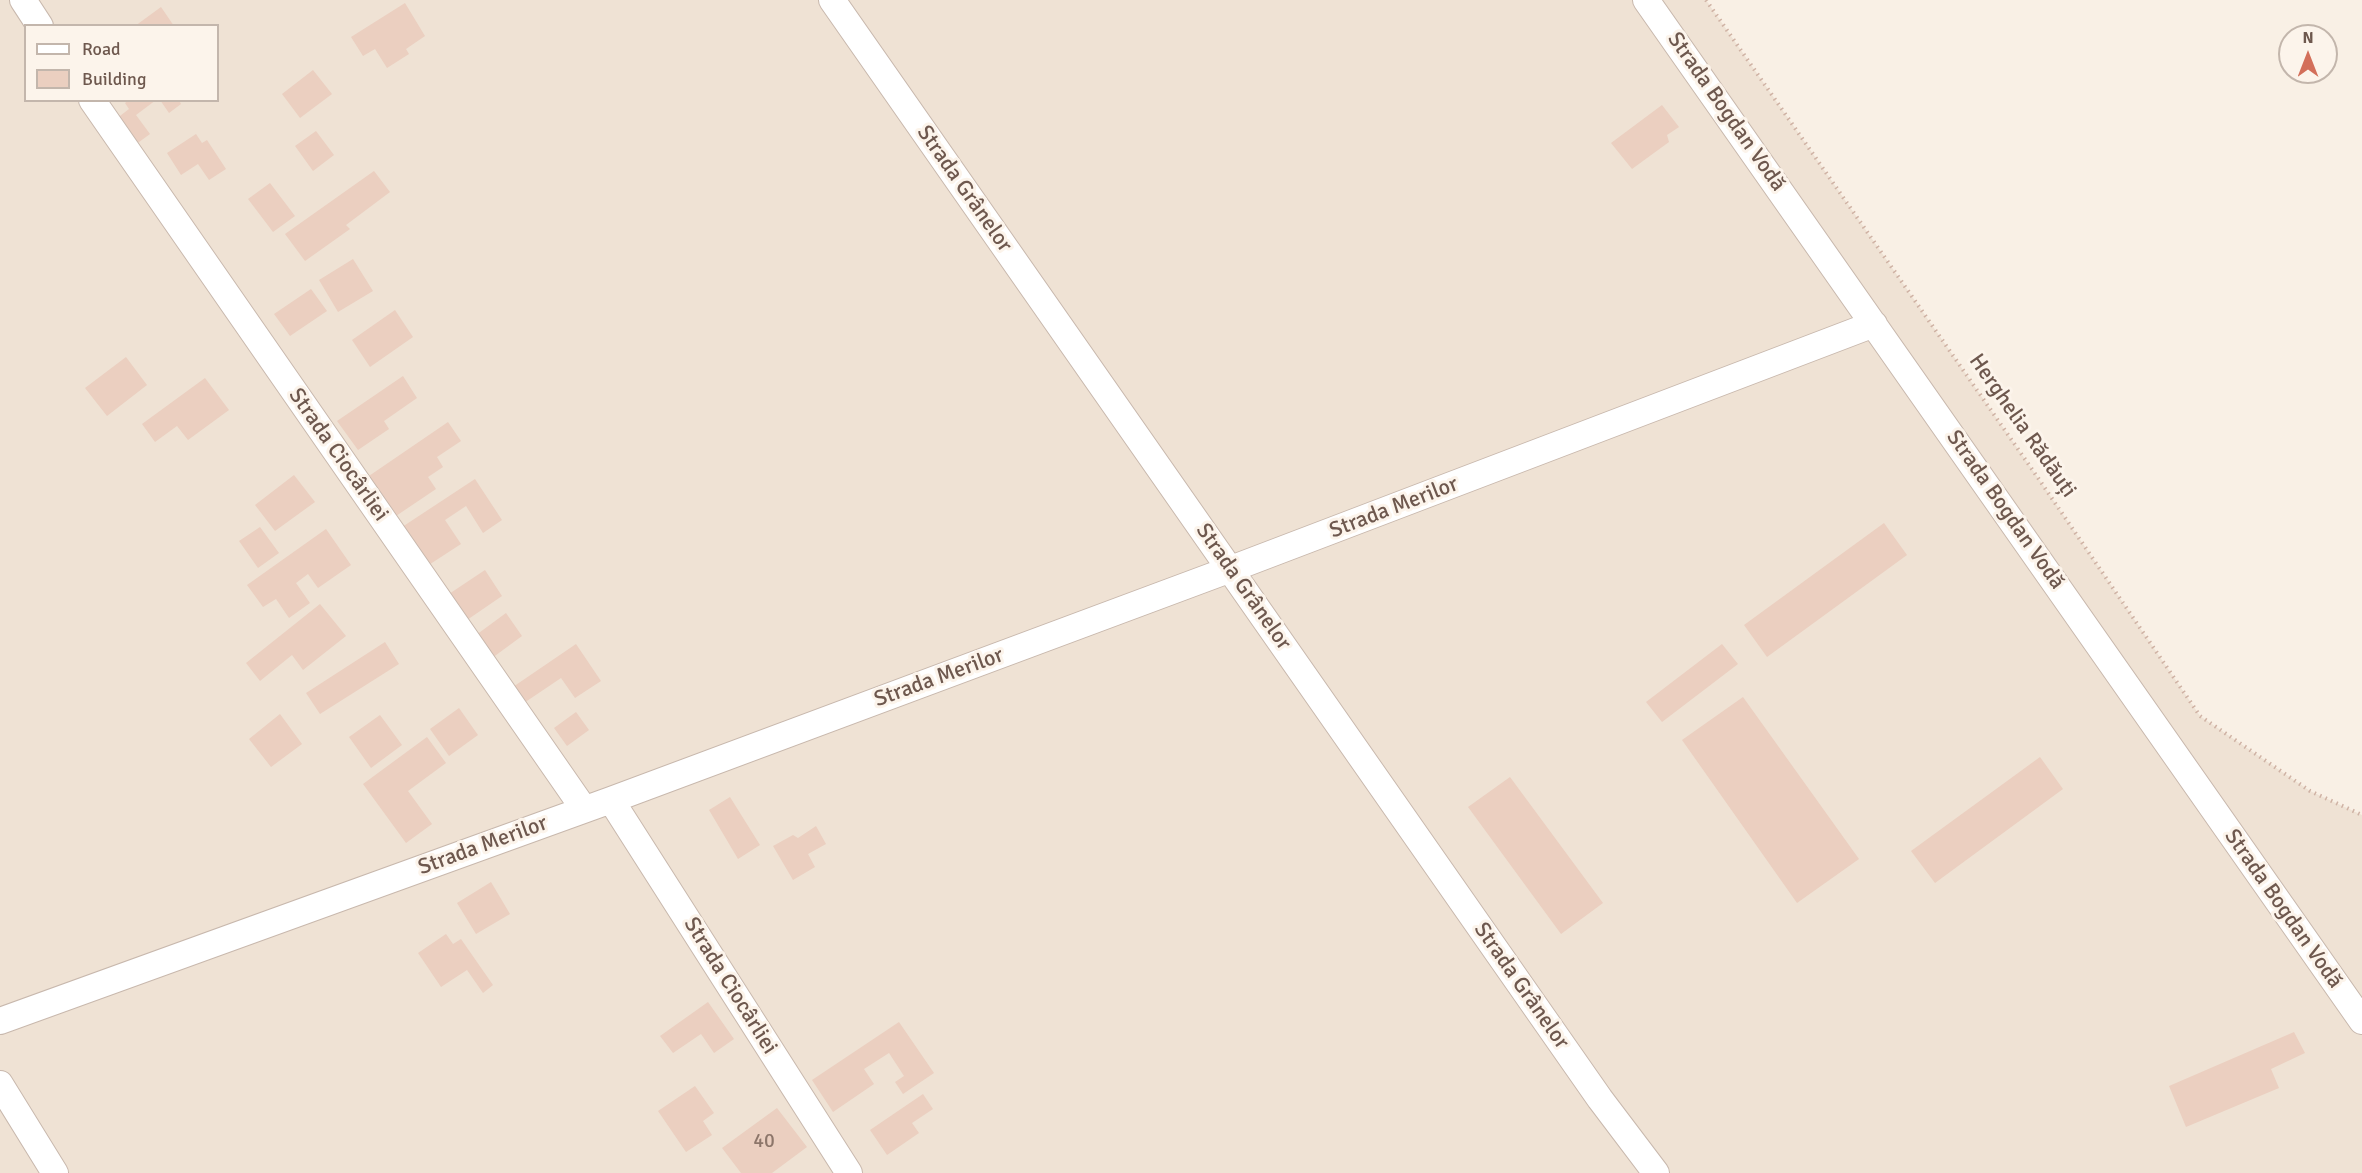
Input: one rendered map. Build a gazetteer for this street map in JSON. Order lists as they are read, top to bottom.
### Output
{
  "streets": {
    "street": [
      "Strada Bogdan Vodă",
      "Strada Grânelor",
      "Strada Ciocârliei",
      "Strada Merilor"
    ],
    "path": ["Herghelia Rădăuți"]
  },
  "crossings": [
    ["Strada Bogdan Vodă", "Strada Merilor"],
    ["Strada Grânelor", "Strada Merilor"],
    ["Strada Ciocârliei", "Strada Merilor"]
  ],
  "house_numbers": ["40"],
  "legend": ["Road", "Building"],
  "north": "top"
}
